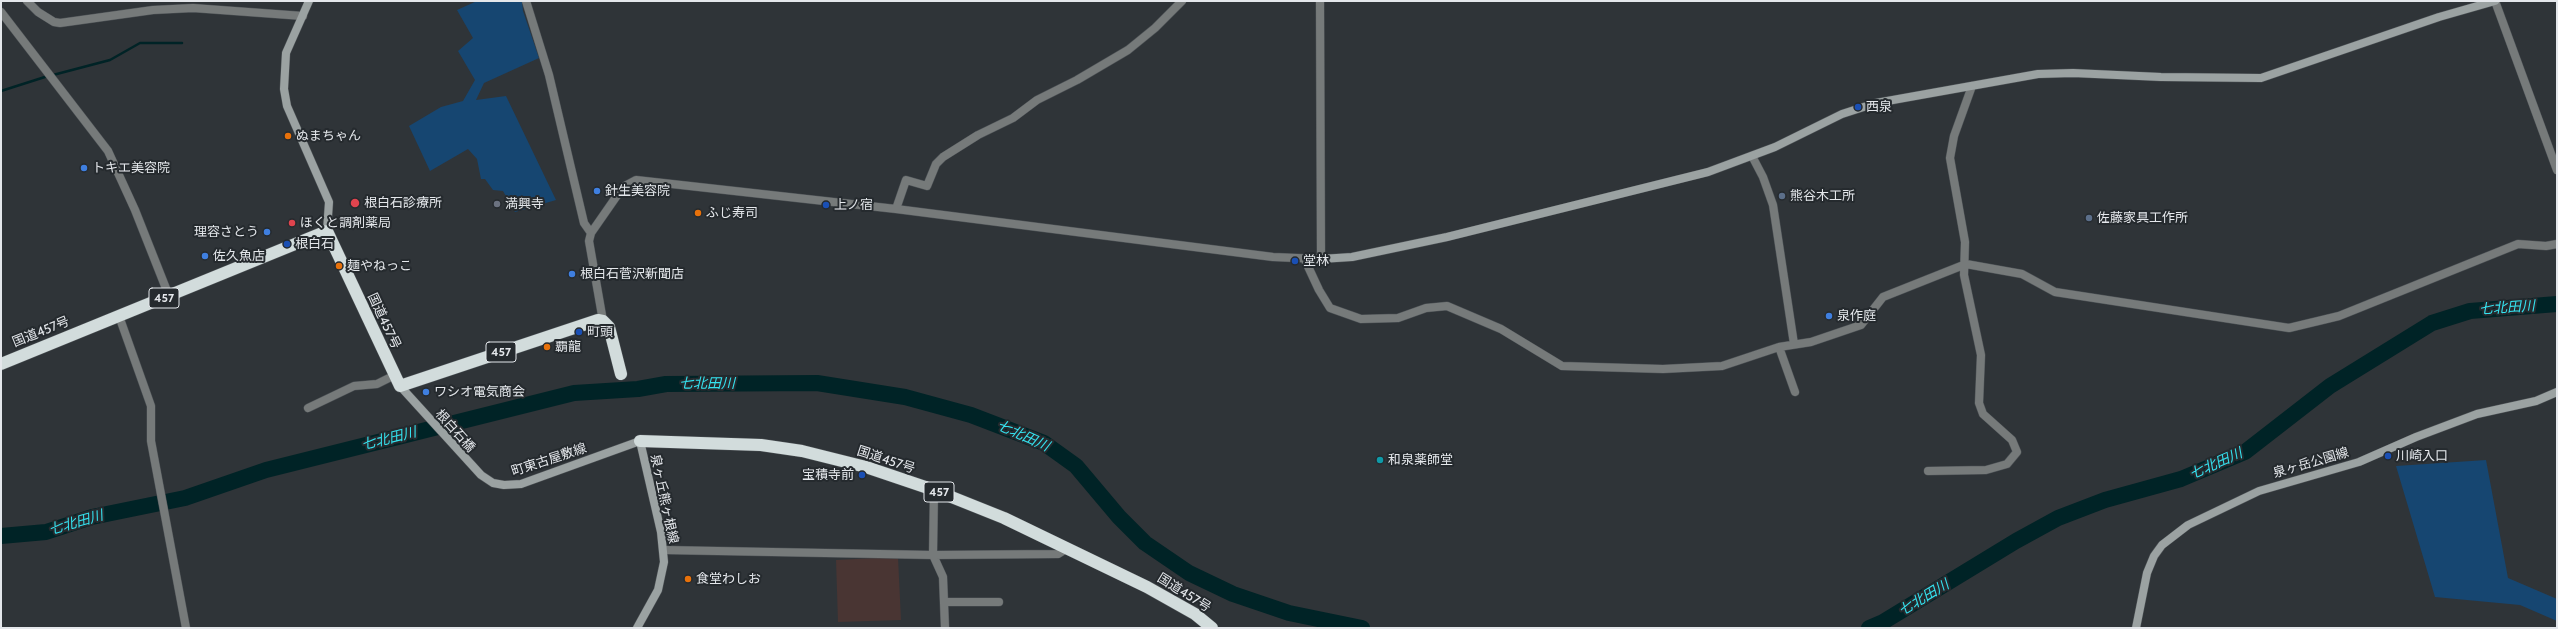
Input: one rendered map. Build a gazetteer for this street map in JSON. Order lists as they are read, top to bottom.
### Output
{
  "streets": {
    "highway": ["457", "国道457号"],
    "street": [
      "根白石橋",
      "町東古屋敷線",
      "泉ヶ岳公園線",
      "泉ヶ丘熊ヶ根線"
    ]
  },
  "crossings": [
    ["457", "国道457号"],
    ["457", "根白石橋"],
    ["国道457号", "根白石橋"],
    ["国道457号", "町東古屋敷線"],
    ["国道457号", "泉ヶ丘熊ヶ根線"],
    ["根白石橋", "町東古屋敷線"],
    ["町東古屋敷線", "泉ヶ丘熊ヶ根線"]
  ],
  "water": ["七北田川"],
  "places": [
    "西泉",
    "ぬまちゃん",
    "トキエ美容院",
    "針生美容院",
    "熊谷木工所",
    "根白石診療所",
    "満興寺",
    "上ノ宿",
    "ふじ寿司",
    "佐藤家具工作所",
    "ほくと調剤薬局",
    "理容さとう",
    "根白石",
    "佐久魚店",
    "堂林",
    "麺やねっこ",
    "根白石菅沢新聞店",
    "泉作庭",
    "町頭",
    "覇龍",
    "ワシオ電気商会",
    "川崎入口",
    "和泉薬師堂",
    "宝積寺前",
    "食堂わしお"
  ]
}
